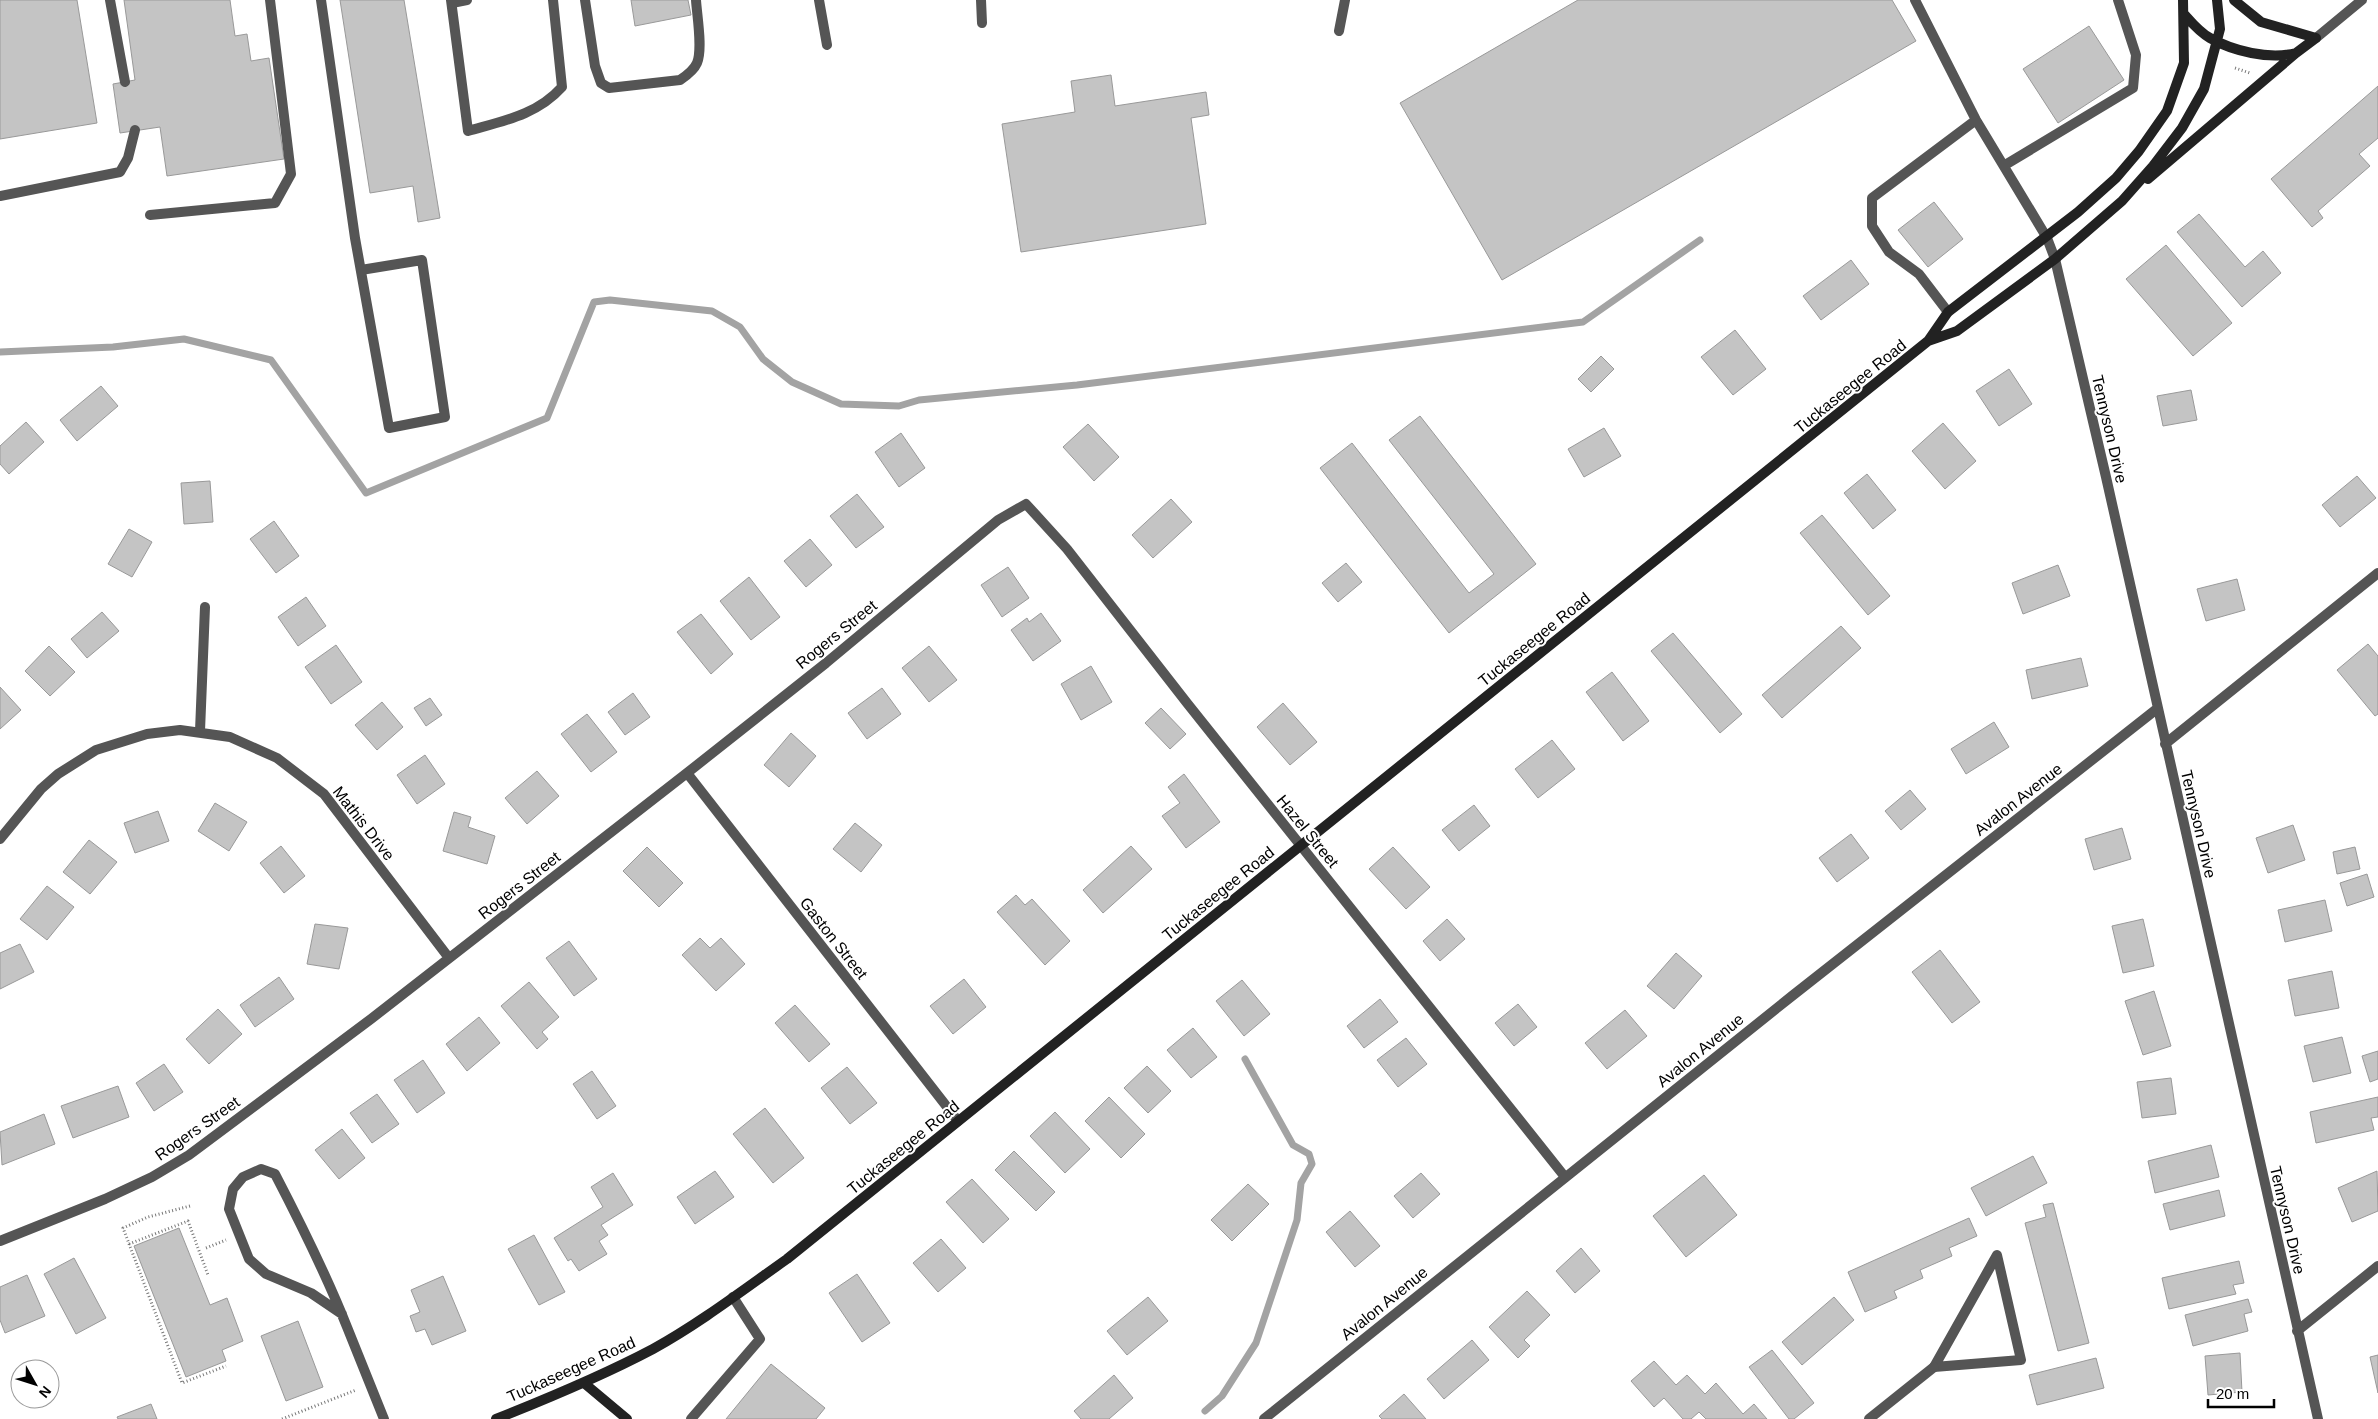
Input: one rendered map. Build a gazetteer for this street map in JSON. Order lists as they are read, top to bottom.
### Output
{
  "streets": {
    "main road": ["Tuckaseegee Road"],
    "street": [
      "Tennyson Drive",
      "Rogers Street",
      "Avalon Avenue",
      "Mathis Drive",
      "Hazel Street",
      "Gaston Street"
    ]
  },
  "crossings": [
    ["Tuckaseegee Road", "Tennyson Drive"],
    ["Tuckaseegee Road", "Hazel Street"],
    ["Tuckaseegee Road", "Gaston Street"],
    ["Tennyson Drive", "Avalon Avenue"],
    ["Rogers Street", "Mathis Drive"],
    ["Rogers Street", "Hazel Street"],
    ["Rogers Street", "Gaston Street"],
    ["Avalon Avenue", "Hazel Street"]
  ],
  "scale_bar": "20 m",
  "north": "bottom right"
}
